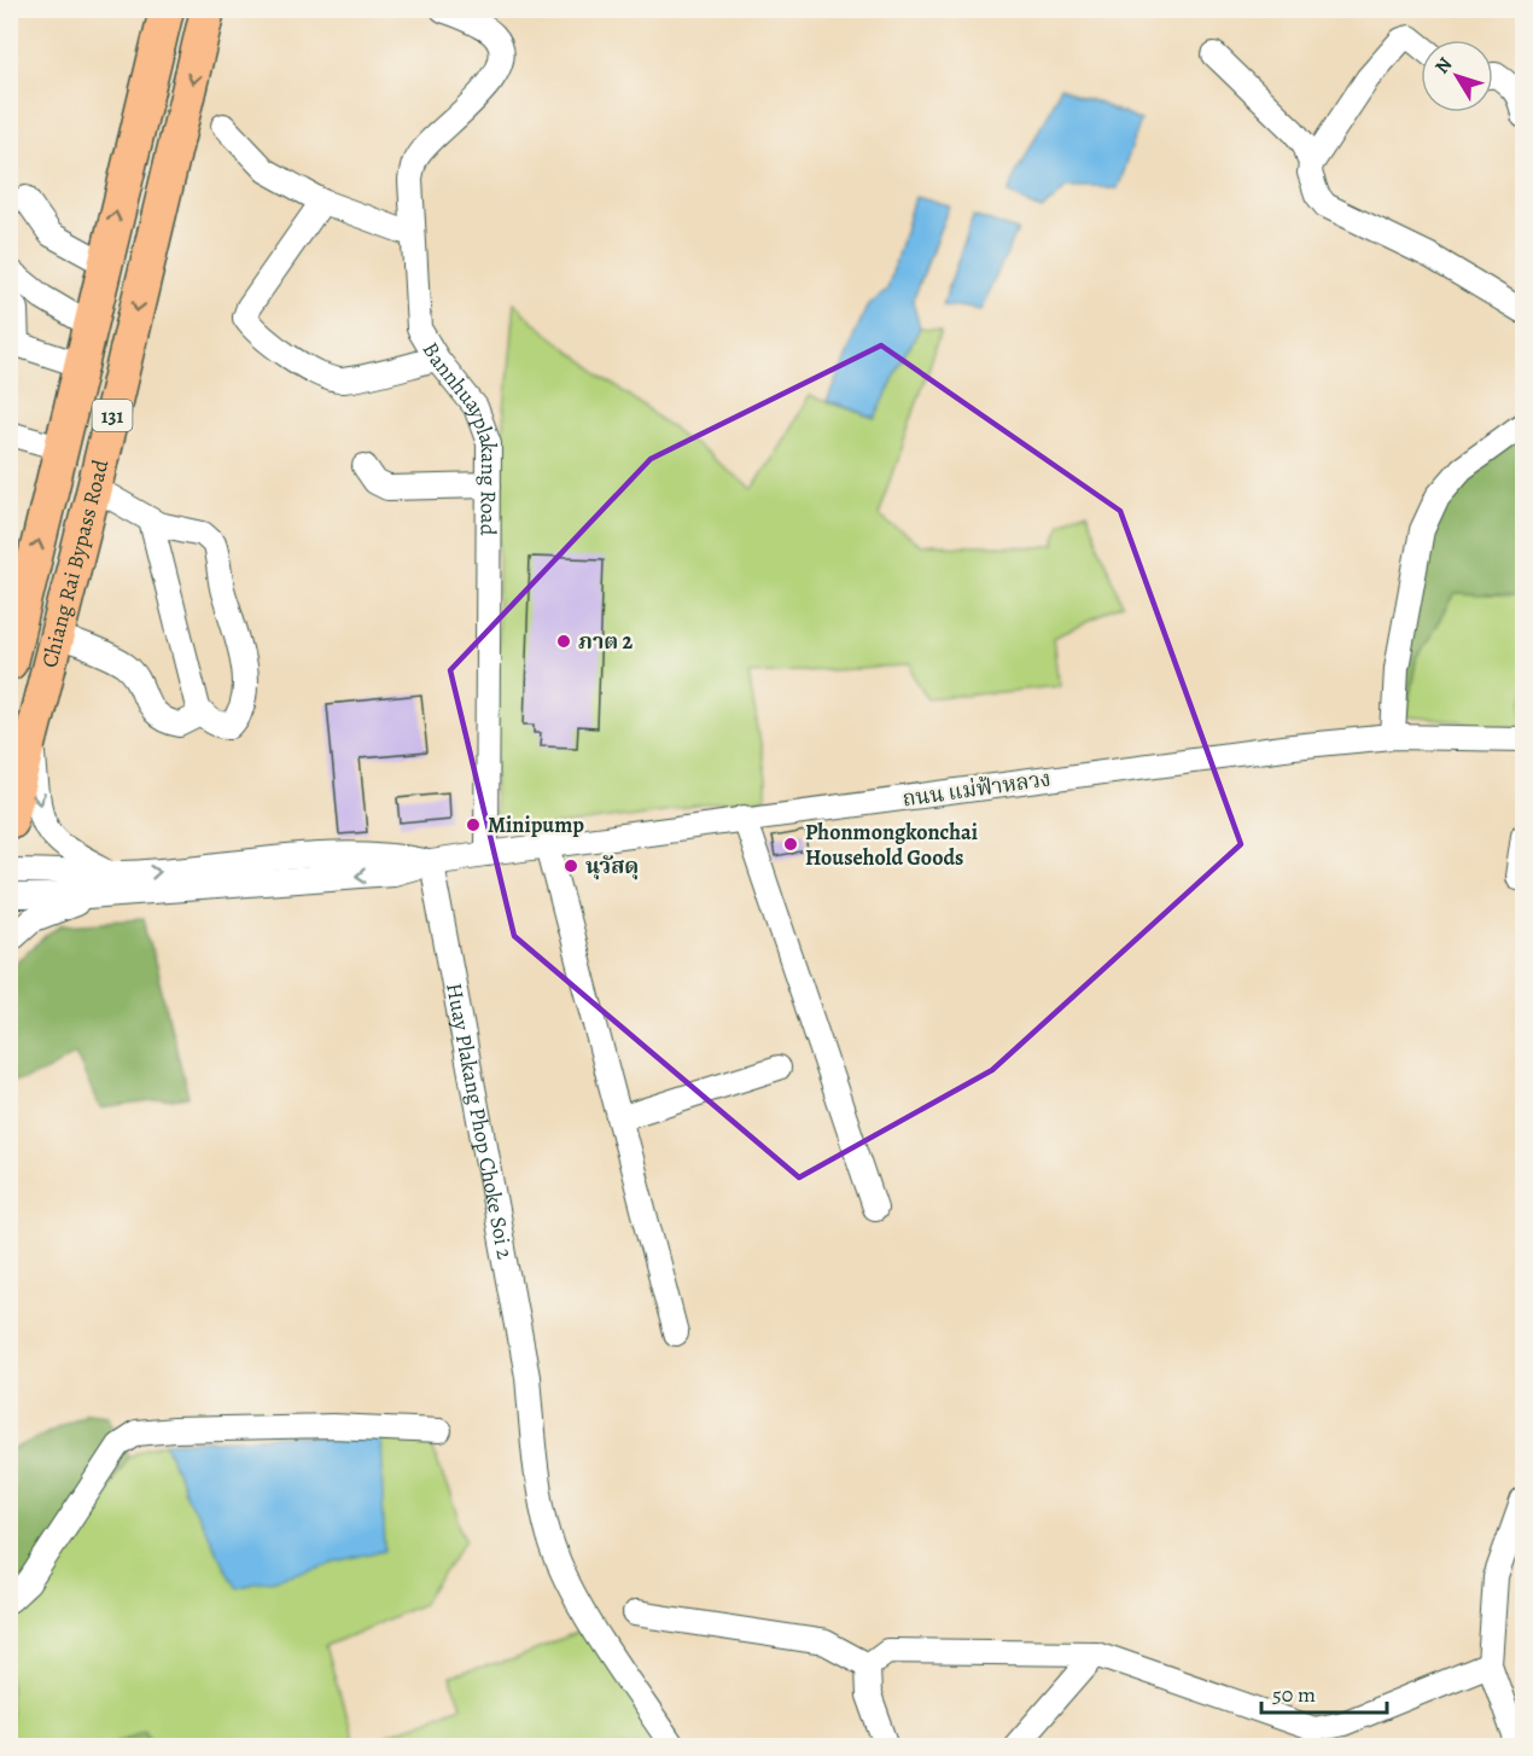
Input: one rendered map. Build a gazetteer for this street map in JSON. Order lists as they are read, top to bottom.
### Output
{
  "streets": {
    "highway": ["131", "Chiang Rai Bypass Road"],
    "street": ["Bannhuayplakang Road", "ถนน แม่ฟ้าหลวง", "Huay Plakang Phop Choke Soi 2"]
  },
  "crossings": [
    ["Bannhuayplakang Road", "ถนน แม่ฟ้าหลวง"],
    ["ถนน แม่ฟ้าหลวง", "Huay Plakang Phop Choke Soi 2"]
  ],
  "places": [
    "ภาต 2",
    "Minipump",
    "Phonmongkonchai Household Goods",
    "นุวัสดุ"
  ],
  "scale_bar": "50 m",
  "north": "top left"
}
